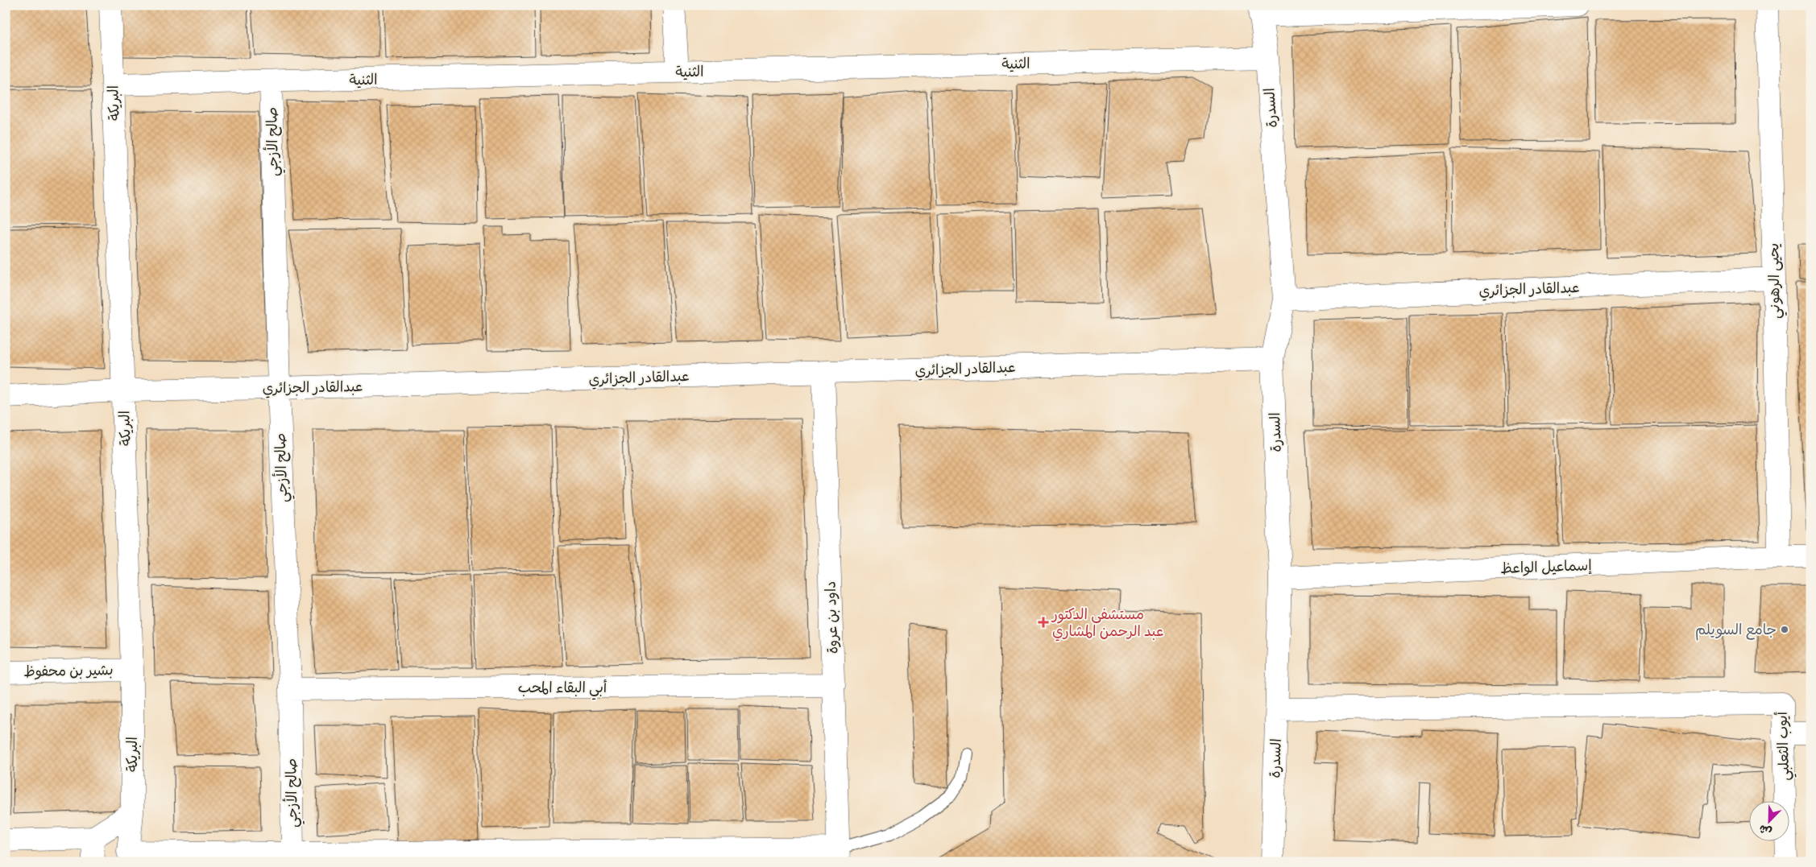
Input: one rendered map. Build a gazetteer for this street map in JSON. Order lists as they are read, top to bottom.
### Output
{
  "streets": {
    "street": [
      "الثنية",
      "البريكة",
      "السدرة",
      "صالح الأزجي",
      "يحيى الرهوني",
      "عبدالقادر الجزائري",
      "إسماعيل الواعظ",
      "داود بن عروة",
      "بشير بن محفوظ",
      "أبي البقاء المحب",
      "أيوب الثعلبي"
    ]
  },
  "crossings": [
    ["الثنية", "البريكة"],
    ["الثنية", "السدرة"],
    ["الثنية", "صالح الأزجي"],
    ["البريكة", "صالح الأزجي"],
    ["البريكة", "عبدالقادر الجزائري"],
    ["البريكة", "بشير بن محفوظ"],
    ["السدرة", "عبدالقادر الجزائري"],
    ["السدرة", "إسماعيل الواعظ"],
    ["السدرة", "أيوب الثعلبي"],
    ["صالح الأزجي", "عبدالقادر الجزائري"],
    ["صالح الأزجي", "أبي البقاء المحب"],
    ["يحيى الرهوني", "عبدالقادر الجزائري"],
    ["يحيى الرهوني", "إسماعيل الواعظ"],
    ["عبدالقادر الجزائري", "داود بن عروة"],
    ["داود بن عروة", "أبي البقاء المحب"]
  ],
  "places": {
    "health": ["مستشفى الدكتور عبد الرحمن المشاري"],
    "other": ["جامع السويلم"]
  },
  "north": "bottom left"
}
